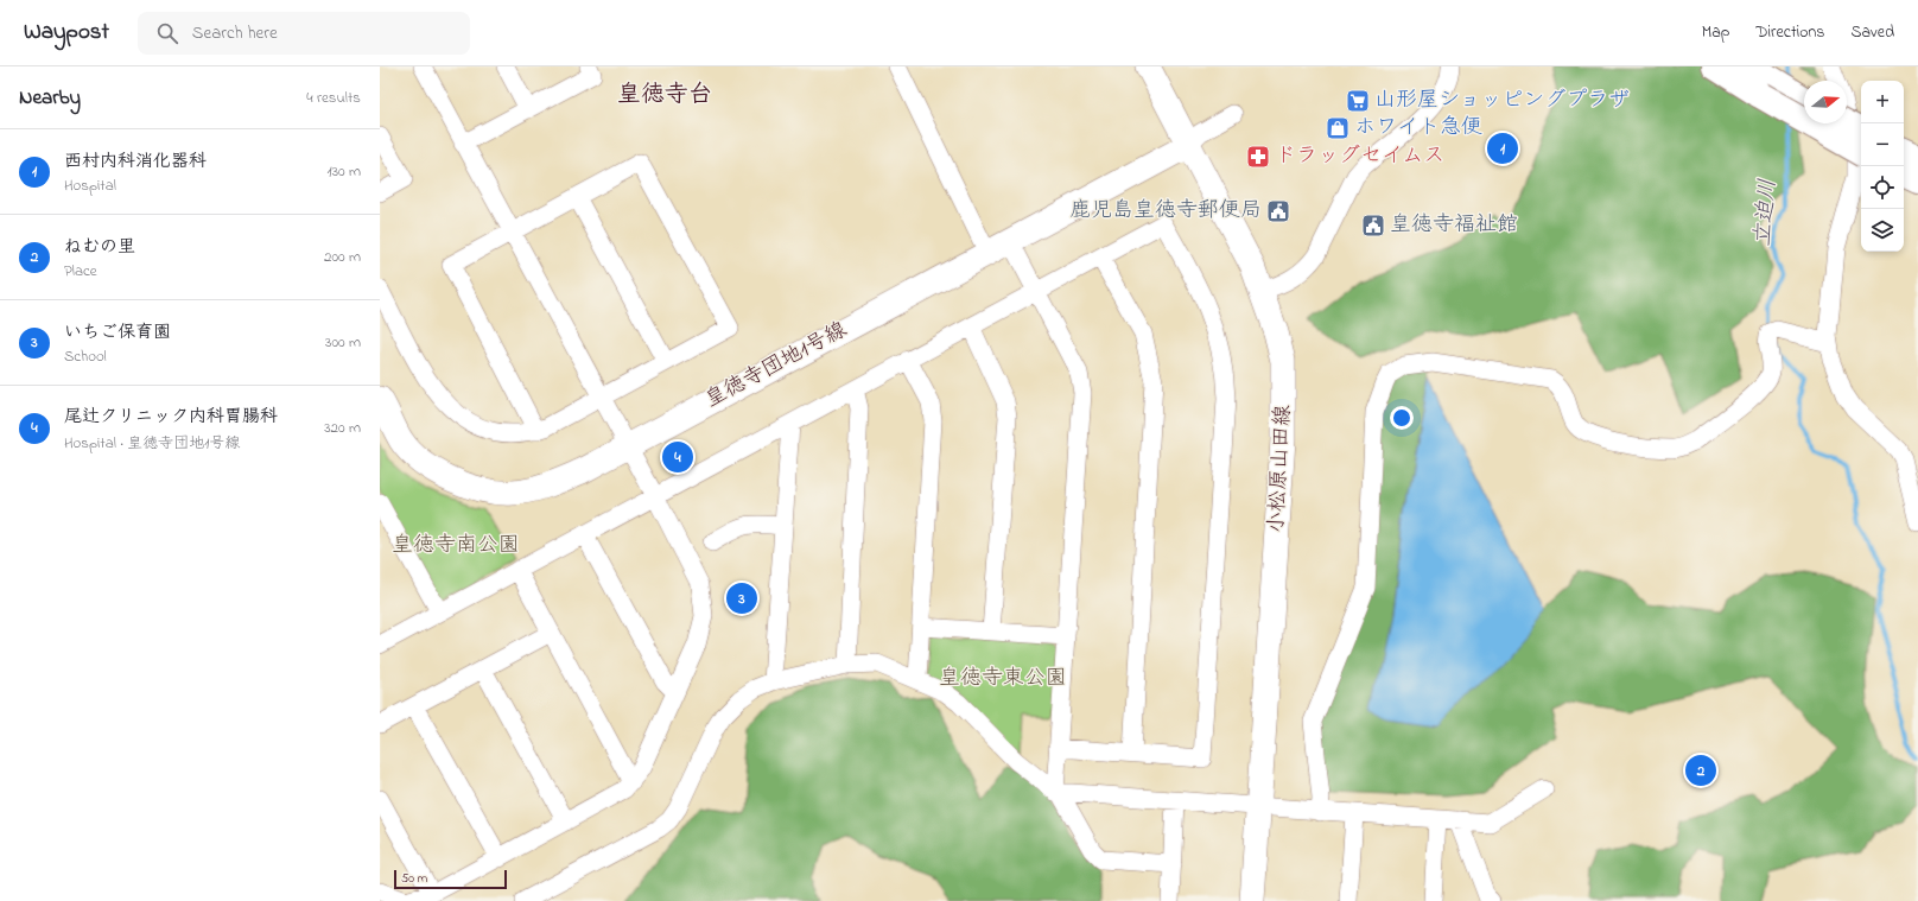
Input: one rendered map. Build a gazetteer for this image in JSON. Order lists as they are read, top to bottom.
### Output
{
  "streets": {
    "street": ["皇徳寺団地1号線", "小松原山田線"]
  },
  "crossings": [
    ["皇徳寺団地1号線", "小松原山田線"]
  ],
  "districts": ["皇徳寺台"],
  "water": ["立迫川"],
  "parks": ["皇徳寺南公園", "皇徳寺東公園"],
  "places": {
    "supermarket": ["山形屋ショッピングプラザ"],
    "shop": ["ホワイト急便"],
    "pharmacy": ["ドラッグセイムス"],
    "public building": ["鹿児島皇徳寺郵便局", "皇徳寺福祉館"]
  },
  "scale_bar": "50 m",
  "north": "right",
  "page": {
    "header": "Waypost",
    "search": "Search here",
    "nav": ["Map", "Directions", "Saved"],
    "heading": ["Nearby", "4 results"],
    "map_buttons": ["+", "−"],
    "list": [
      {
        "mark": "1",
        "name": "西村内科消化器科",
        "note": "Hospital",
        "value": "130 m"
      },
      {
        "mark": "2",
        "name": "ねむの里",
        "note": "Place",
        "value": "200 m"
      },
      {
        "mark": "3",
        "name": "いちご保育園",
        "note": "School",
        "value": "300 m"
      },
      {
        "mark": "4",
        "name": "尾辻クリニック内科胃腸科",
        "note": "Hospital · 皇徳寺団地1号線",
        "value": "320 m"
      }
    ],
    "pins": [
      "1",
      "4",
      "3",
      "2"
    ],
    "scale": "50 m"
  }
}
